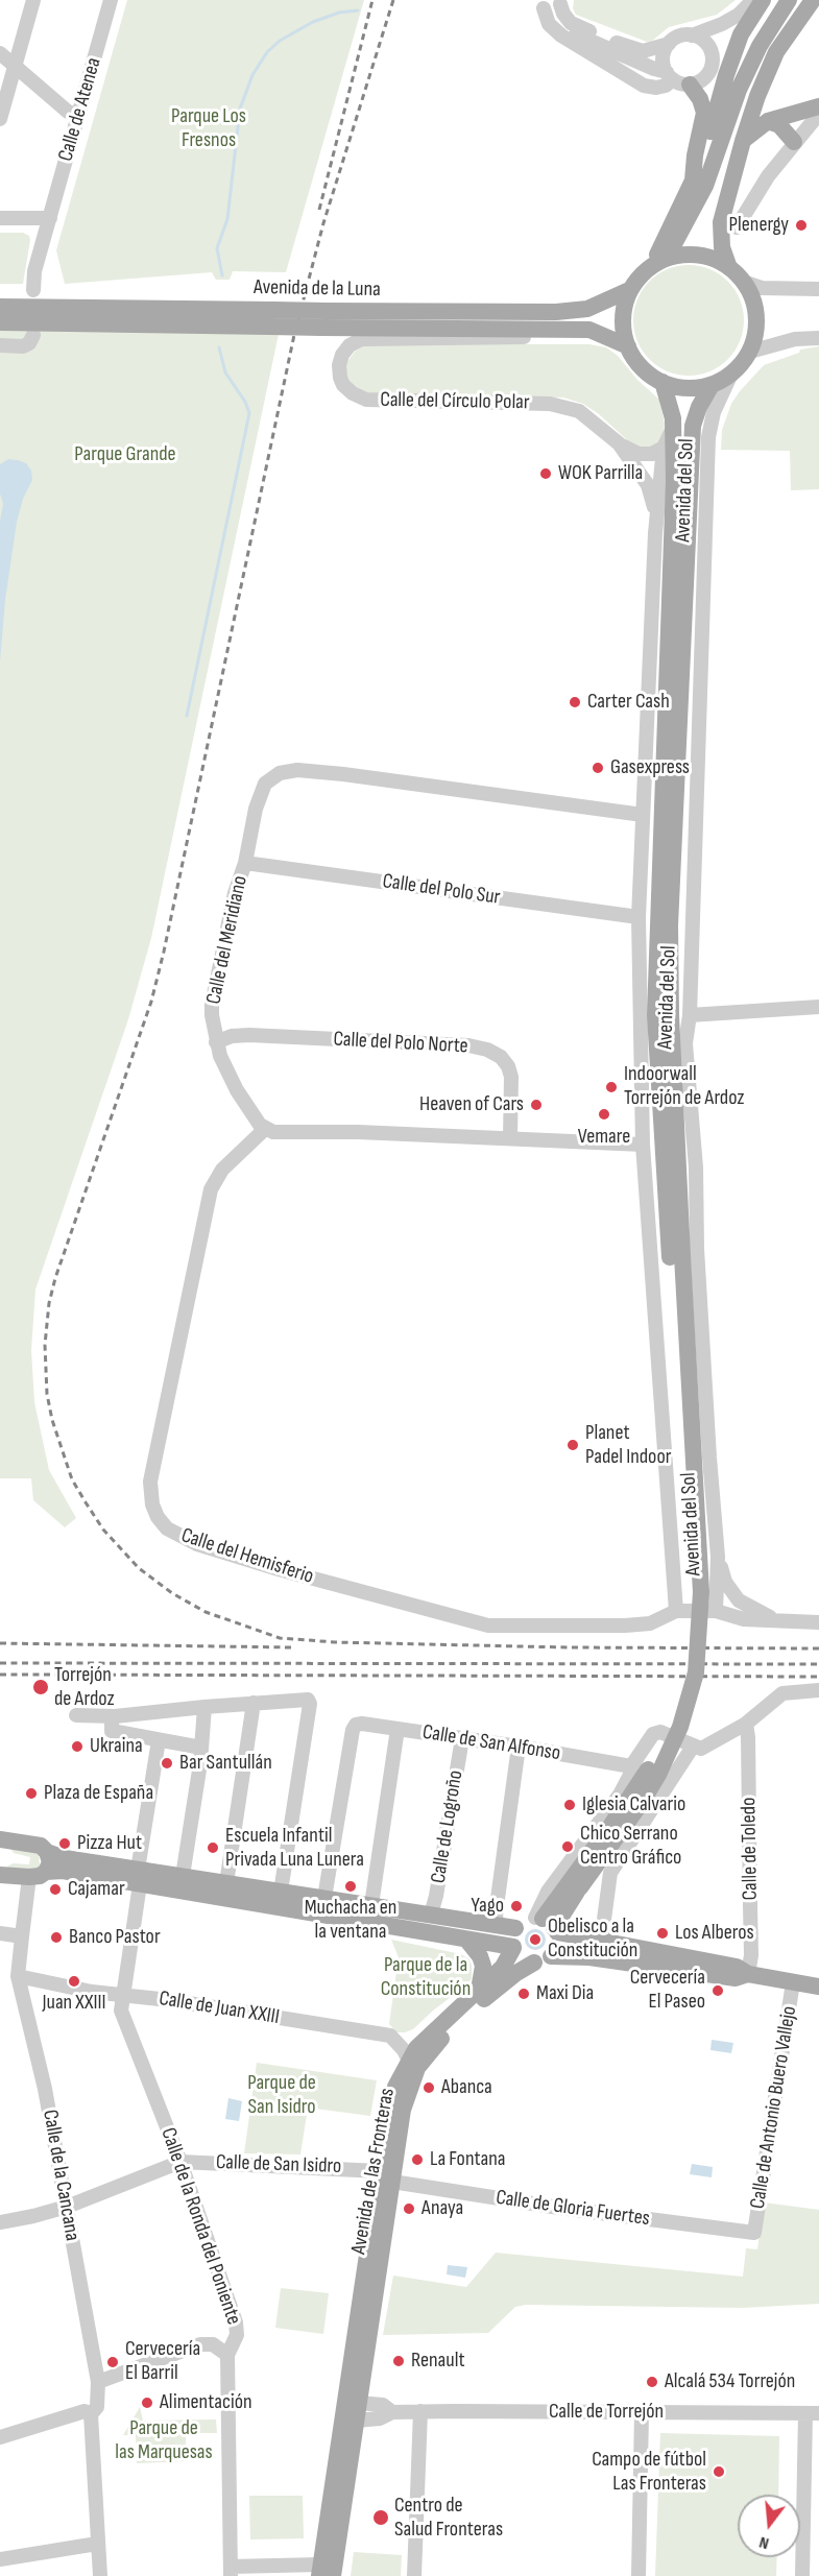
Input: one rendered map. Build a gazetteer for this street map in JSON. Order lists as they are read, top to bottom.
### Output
{
  "streets": {
    "main road": ["Avenida de la Luna", "Avenida del Sol", "Avenida de las Fronteras"],
    "street": [
      "Calle de Atenea",
      "Calle del Círculo Polar",
      "Calle del Polo Sur",
      "Calle del Meridiano",
      "Calle del Polo Norte",
      "Calle del Hemisferio",
      "Calle de San Alfonso",
      "Calle de Logroño",
      "Calle de Toledo",
      "Calle de Juan XXIII",
      "Calle de Antonio Buero Vallejo",
      "Calle de San Isidro",
      "Calle de la Cancana",
      "Calle de Gloria Fuertes",
      "Calle de la Ronda del Poniente",
      "Calle de Torrejón"
    ]
  },
  "crossings": [
    ["Avenida de la Luna", "Calle del Círculo Polar"],
    ["Avenida de la Luna", "Avenida del Sol"],
    ["Calle del Círculo Polar", "Avenida del Sol"],
    ["Avenida del Sol", "Calle del Polo Sur"],
    ["Avenida del Sol", "Calle del Meridiano"],
    ["Avenida del Sol", "Calle del Hemisferio"],
    ["Avenida del Sol", "Avenida de las Fronteras"],
    ["Calle del Polo Sur", "Calle del Meridiano"],
    ["Calle del Meridiano", "Calle del Polo Norte"],
    ["Calle del Meridiano", "Calle del Hemisferio"],
    ["Calle de San Alfonso", "Calle de Logroño"],
    ["Calle de Juan XXIII", "Avenida de las Fronteras"],
    ["Calle de Juan XXIII", "Calle de la Cancana"],
    ["Calle de Juan XXIII", "Calle de la Ronda del Poniente"],
    ["Calle de Antonio Buero Vallejo", "Calle de Gloria Fuertes"],
    ["Calle de San Isidro", "Avenida de las Fronteras"],
    ["Calle de San Isidro", "Calle de la Cancana"],
    ["Calle de San Isidro", "Calle de Gloria Fuertes"],
    ["Calle de San Isidro", "Calle de la Ronda del Poniente"],
    ["Avenida de las Fronteras", "Calle de Gloria Fuertes"],
    ["Avenida de las Fronteras", "Calle de Torrejón"]
  ],
  "parks": [
    "Parque Los Fresnos",
    "Parque Grande",
    "Parque de la Constitución",
    "Parque de San Isidro",
    "Parque de las Marquesas"
  ],
  "places": [
    "Plenergy",
    "WOK Parrilla",
    "Carter Cash",
    "Gasexpress",
    "Indoorwall Torrejón de Ardoz",
    "Heaven of Cars",
    "Vemare",
    "Planet Padel Indoor",
    "Torrejón de Ardoz",
    "Ukraina",
    "Bar Santullán",
    "Plaza de España",
    "Iglesia Calvario",
    "Pizza Hut",
    "Chico Serrano Centro Gráfico",
    "Escuela Infantil Privada Luna Lunera",
    "Muchacha en la ventana",
    "Cajamar",
    "Yago",
    "Los Alberos",
    "Banco Pastor",
    "Obelisco a la Constitución",
    "Juan XXIII",
    "Cervecería El Paseo",
    "Maxi Dia",
    "Abanca",
    "La Fontana",
    "Anaya",
    "Renault",
    "Cervecería El Barril",
    "Alcalá 534 Torrejón",
    "Alimentación",
    "Campo de fútbol Las Fronteras",
    "Centro de Salud Fronteras"
  ],
  "north": "bottom"
}
